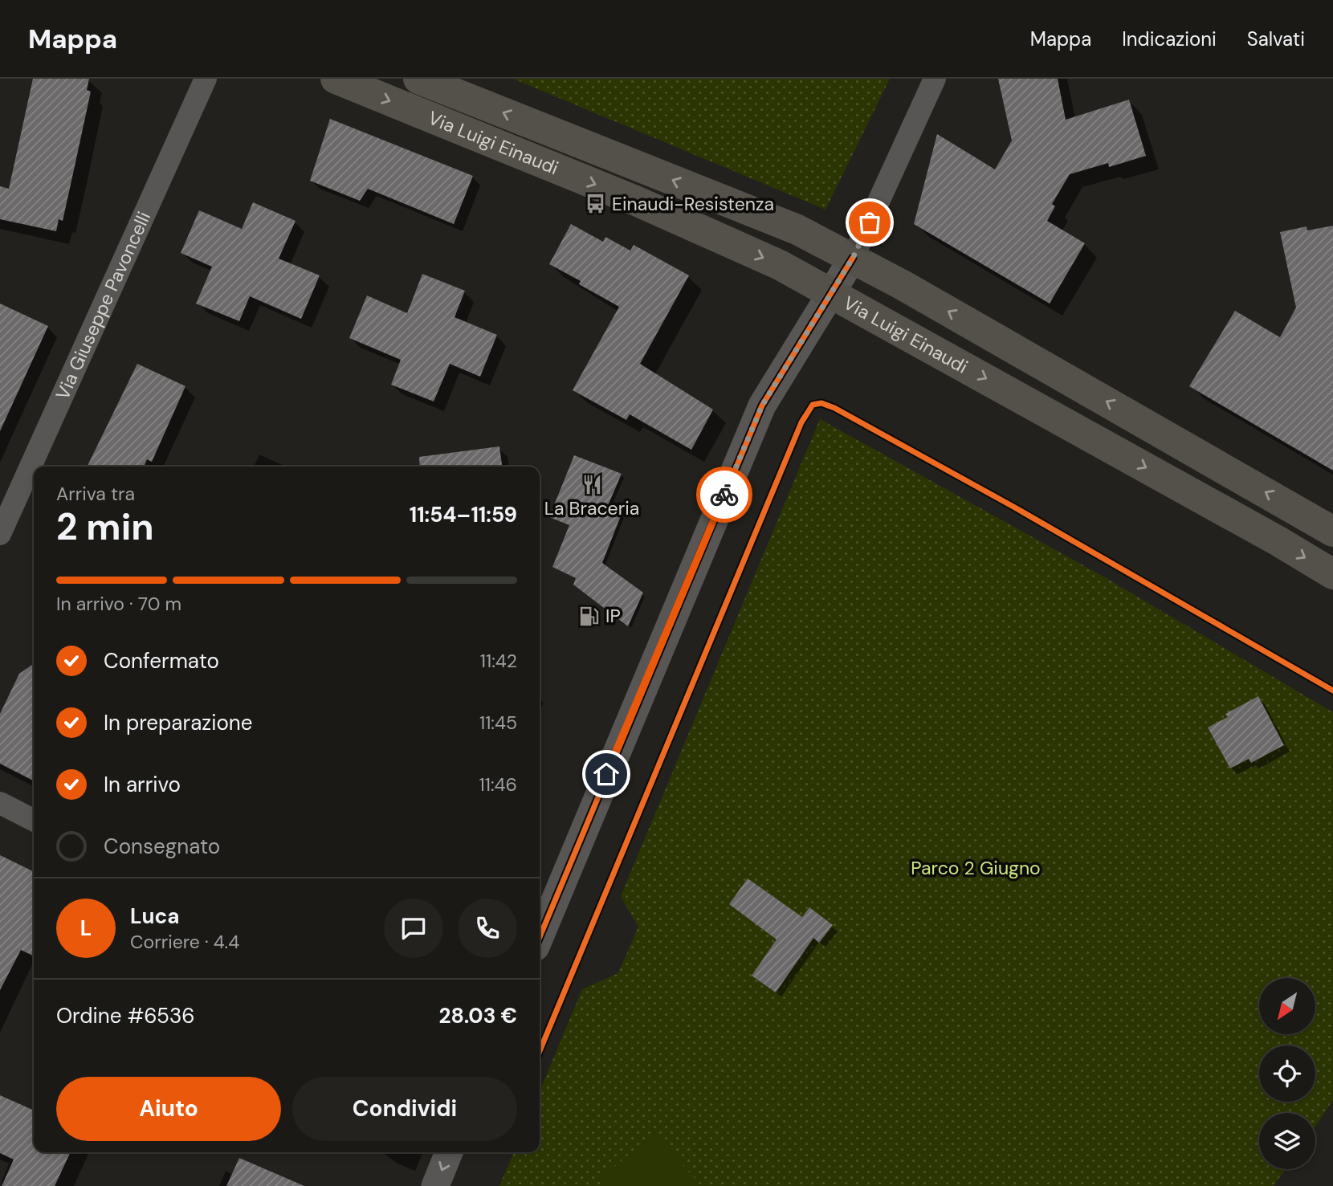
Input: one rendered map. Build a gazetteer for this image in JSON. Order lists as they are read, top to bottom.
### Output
{
  "streets": {
    "main road": ["Via Luigi Einaudi"],
    "street": ["Via Giuseppe Pavoncelli"]
  },
  "parks": ["Parco 2 Giugno"],
  "places": {
    "bus stop": ["Einaudi-Resistenza"],
    "restaurant": ["La Braceria"],
    "fuel station": ["IP"]
  },
  "north": "bottom left",
  "page": {
    "header": "Mappa",
    "nav": ["Mappa", "Indicazioni", "Salvati"],
    "heading": ["2 min", "Arriva tra", "11:54–11:59"],
    "panel": [
      "Luca",
      "Corriere · 4.4",
      "Ordine #6536",
      "28.03 €"
    ],
    "bar": "In arrivo · 70 m",
    "list": [
      ["Confermato", "11:42"],
      ["In preparazione", "11:45"],
      ["In arrivo", "11:46"],
      "Consegnato"
    ],
    "round": "L",
    "buttons": ["Aiuto", "Condividi"]
  }
}
